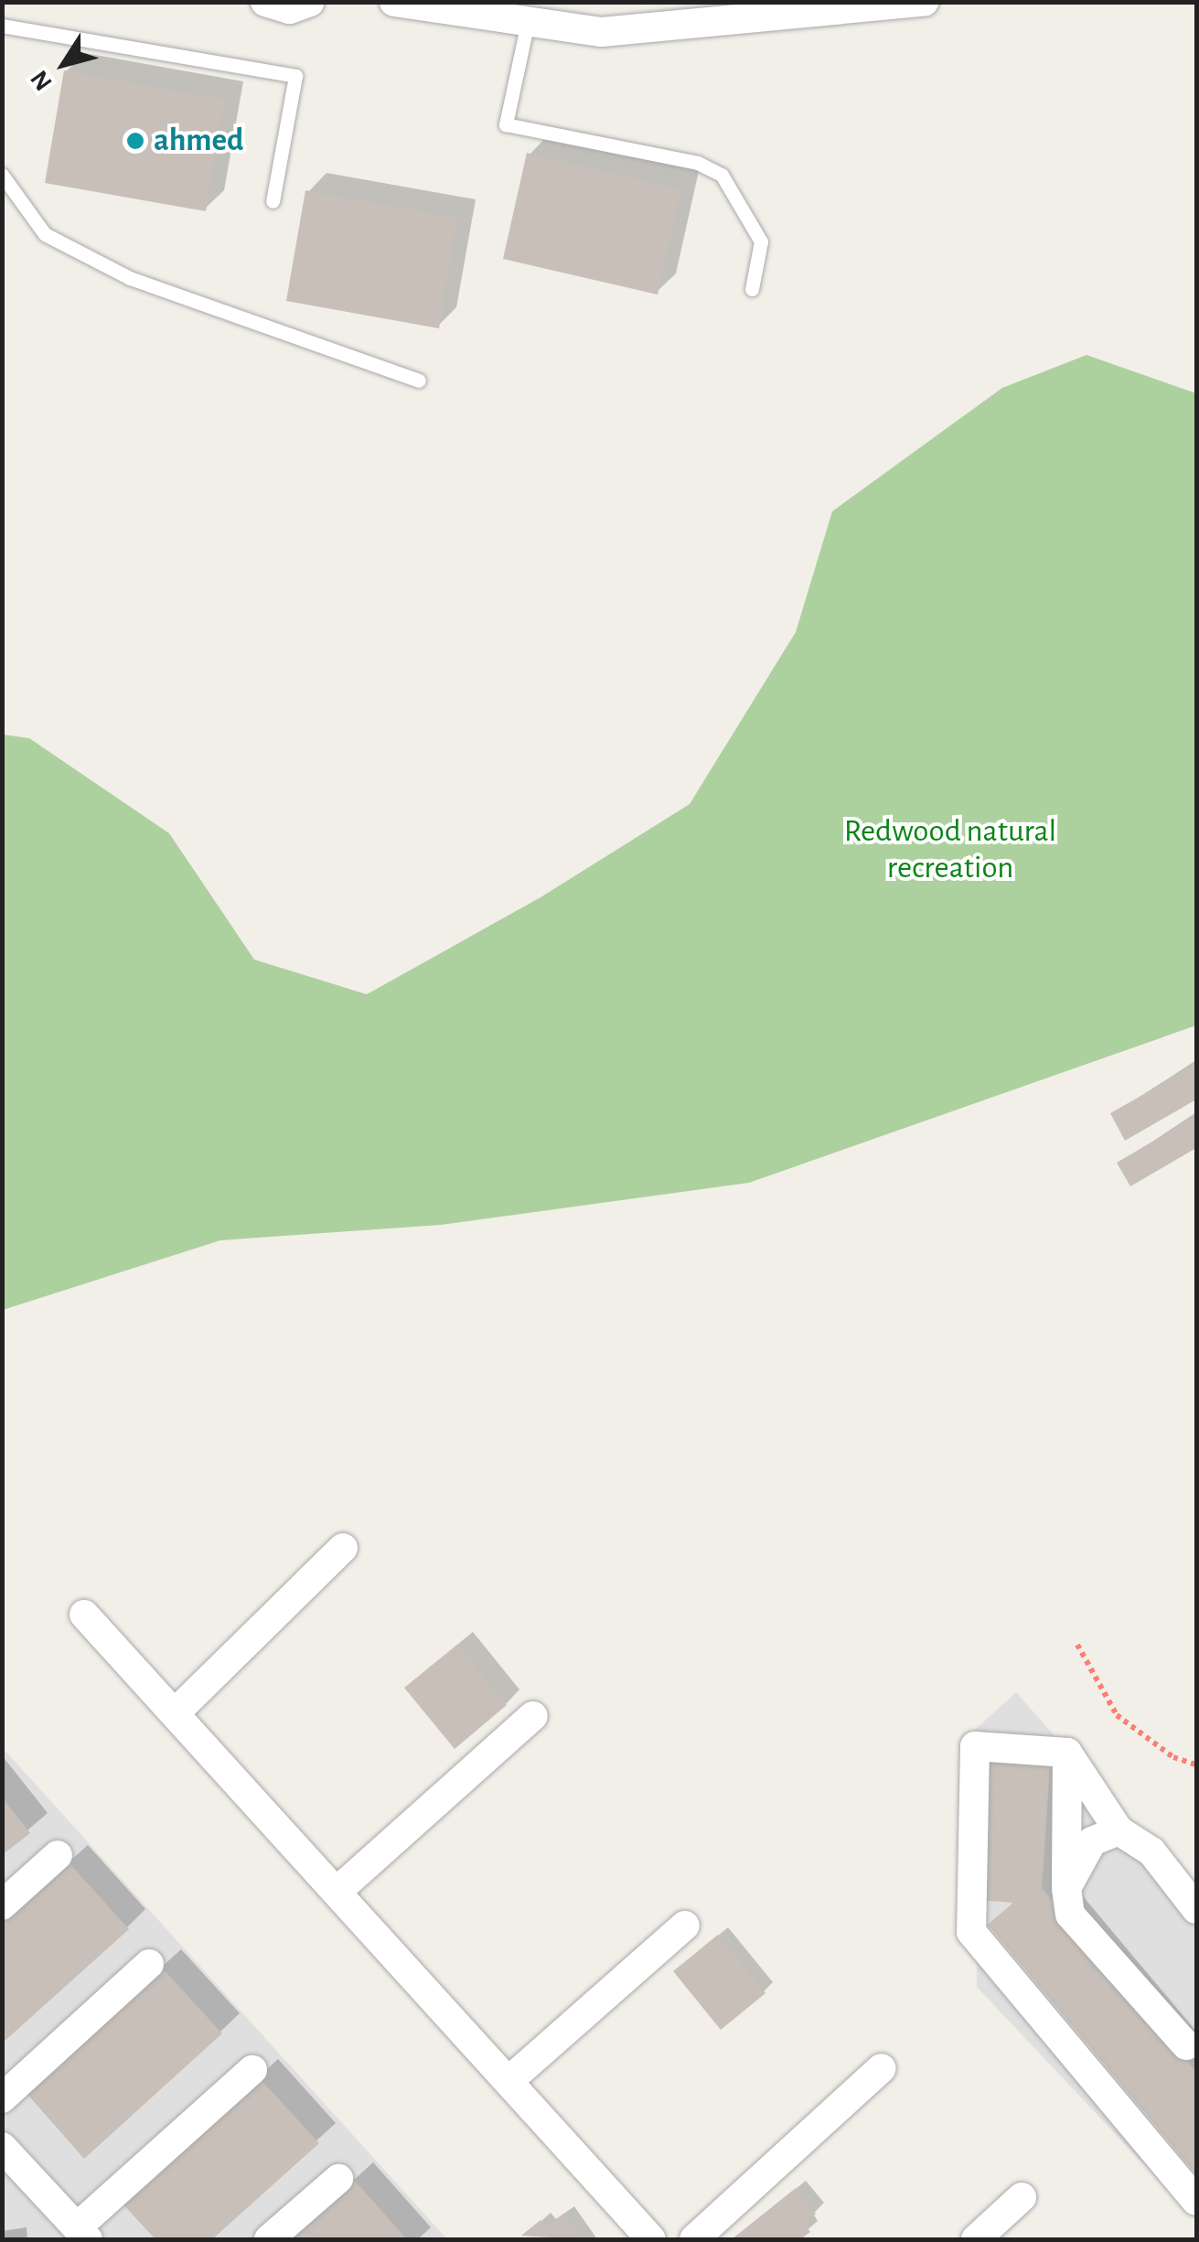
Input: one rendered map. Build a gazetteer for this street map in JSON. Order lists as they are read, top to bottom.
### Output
{
  "parks": ["Redwood natural recreation"],
  "places": ["ahmed"],
  "north": "bottom left"
}
